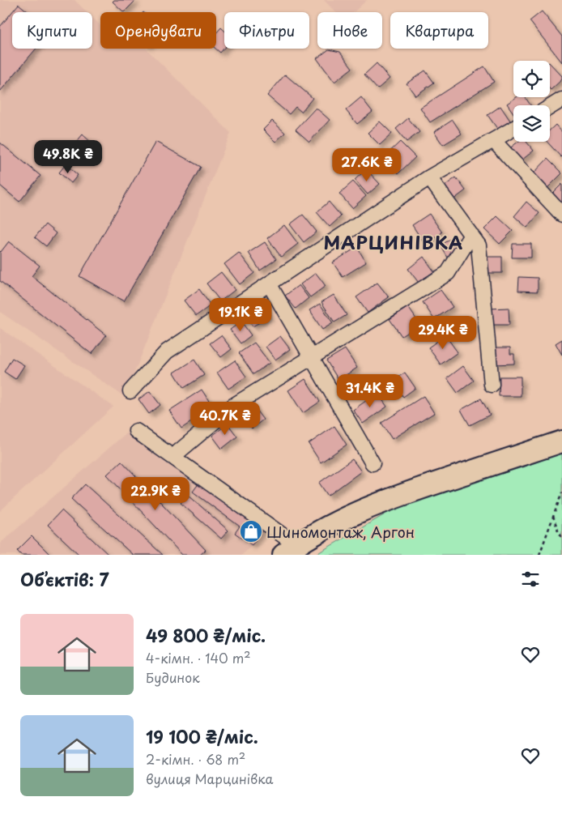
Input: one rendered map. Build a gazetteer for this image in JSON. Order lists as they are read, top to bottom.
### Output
{
  "districts": ["МАРЦИНІВКА"],
  "places": {
    "shop": ["Шиномонтаж, Аргон"]
  },
  "page": {
    "chip": [
      "Купити",
      "Орендувати",
      "Фільтри",
      "Нове",
      "Квартира"
    ],
    "price": [
      "49.8K ₴",
      "27.6K ₴",
      "19.1K ₴",
      "29.4K ₴",
      "31.4K ₴",
      "40.7K ₴",
      "22.9K ₴"
    ],
    "heading": "Об’єктів: 7",
    "list": [
      {
        "name": "49 800 ₴/міс.",
        "note": "4-кімн. · 140 m² · Будинок"
      },
      {
        "name": "19 100 ₴/міс.",
        "note": "2-кімн. · 68 m² · вулиця Марцинівка"
      }
    ]
  }
}
